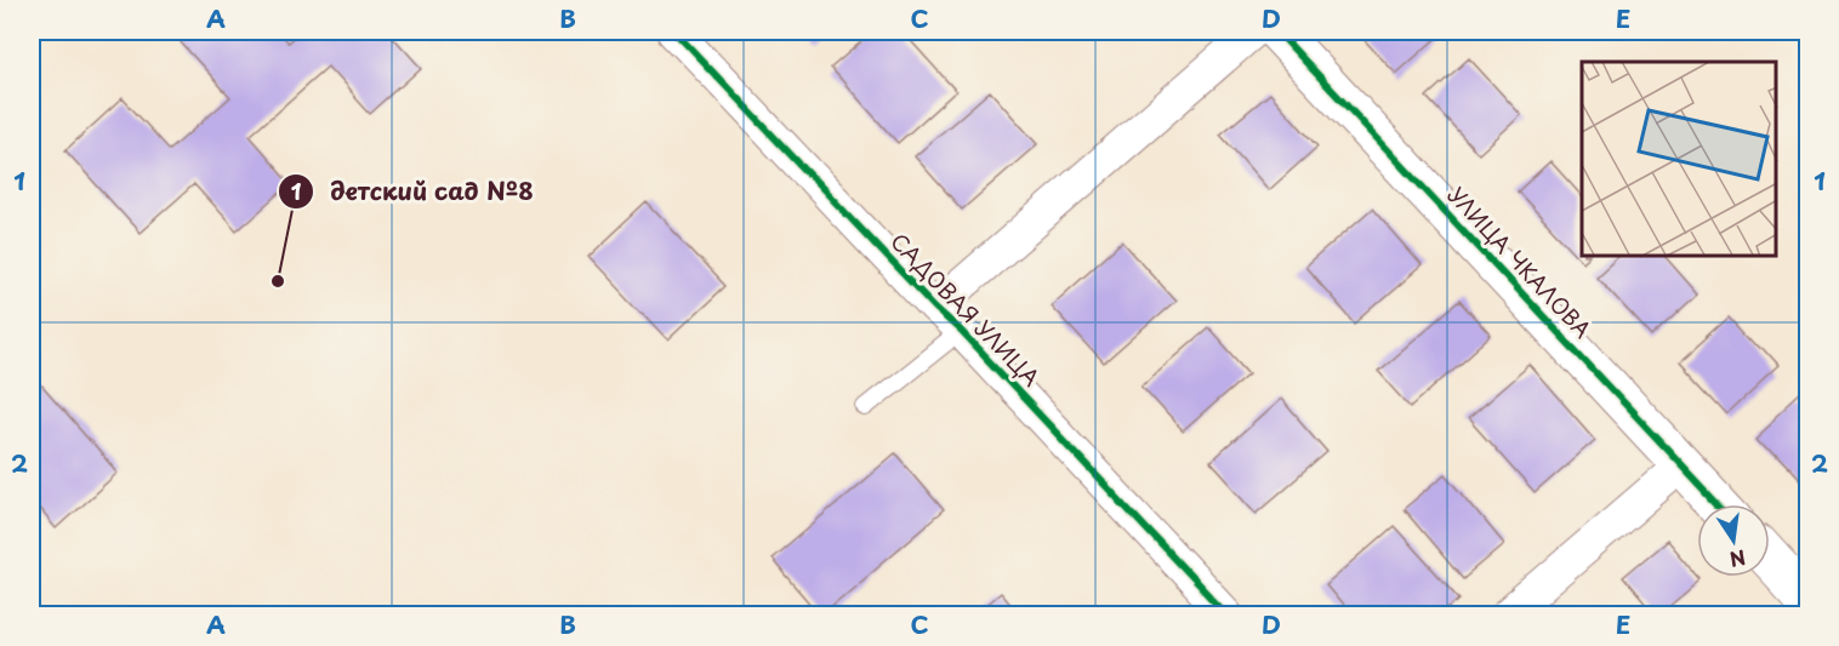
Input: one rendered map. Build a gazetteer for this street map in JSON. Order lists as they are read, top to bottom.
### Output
{
  "streets": {
    "street": ["УЛИЦА ЧКАЛОВА", "САДОВАЯ УЛИЦА"]
  },
  "places": ["детский сад №8"],
  "north": "bottom",
  "grid": {
    "columns": [
      "A",
      "B",
      "C",
      "D",
      "E"
    ],
    "rows": ["1", "2"]
  }
}
